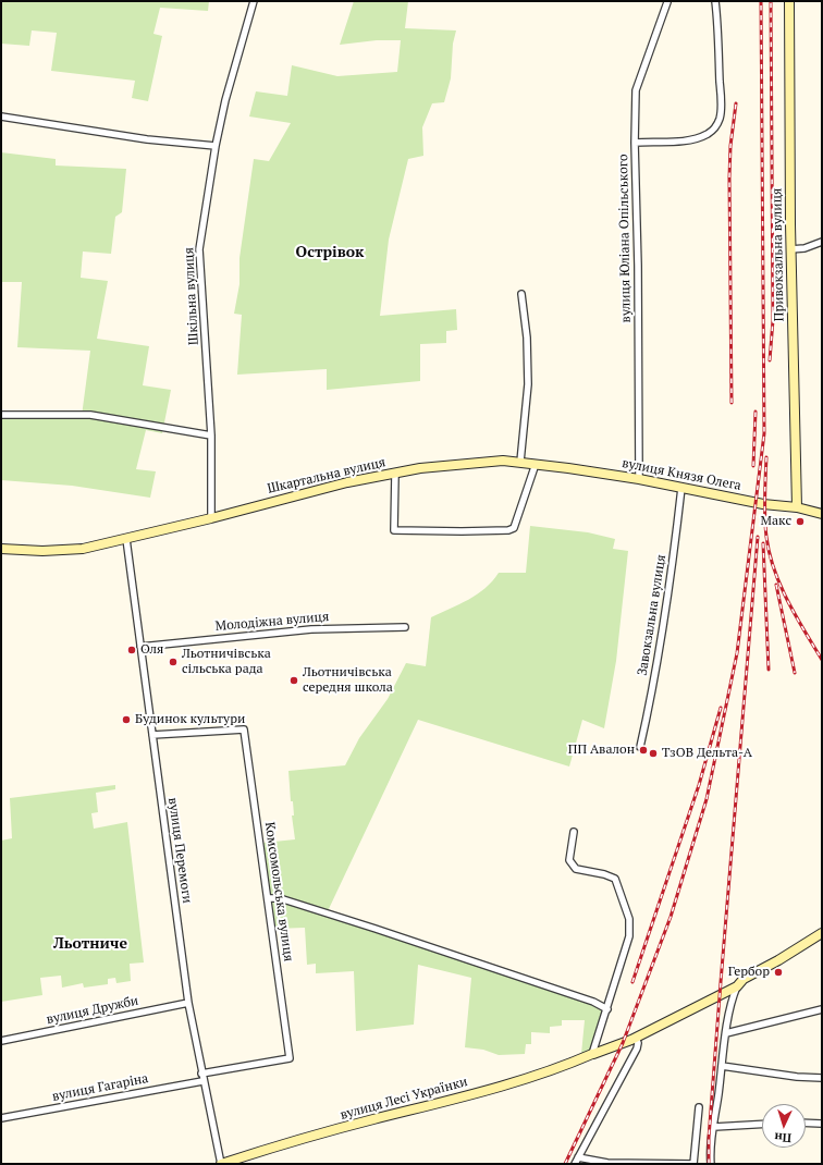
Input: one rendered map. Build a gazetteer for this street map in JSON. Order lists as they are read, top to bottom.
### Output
{
  "streets": {
    "street": [
      "вулиця Юліана Опільського",
      "Привокзальна вулиця",
      "Шкільна вулиця",
      "вулиця Князя Олега",
      "Шкартальна вулиця",
      "Завокзальна вулиця",
      "Молодіжна вулиця",
      "вулиця Перемоги",
      "Комсомольська вулиця",
      "вулиця Дружби",
      "вулиця Гагаріна",
      "вулиця Лесі Українки"
    ]
  },
  "crossings": [
    ["вулиця Юліана Опільського", "вулиця Князя Олега"],
    ["Привокзальна вулиця", "вулиця Князя Олега"],
    ["Шкільна вулиця", "Шкартальна вулиця"],
    ["вулиця Князя Олега", "Шкартальна вулиця"],
    ["вулиця Князя Олега", "Завокзальна вулиця"],
    ["Шкартальна вулиця", "вулиця Перемоги"],
    ["Молодіжна вулиця", "вулиця Перемоги"],
    ["вулиця Перемоги", "Комсомольська вулиця"],
    ["вулиця Перемоги", "вулиця Дружби"],
    ["вулиця Перемоги", "вулиця Гагаріна"],
    ["вулиця Перемоги", "вулиця Лесі Українки"]
  ],
  "districts": ["Острівок", "Льотниче"],
  "places": [
    "Макс",
    "Оля",
    "Льотничівська сільська рада",
    "Льотничівська середня школа",
    "Будинок культури",
    "ПП Авалон",
    "ТзОВ Дельта-А",
    "Гербор"
  ],
  "north": "bottom"
}
